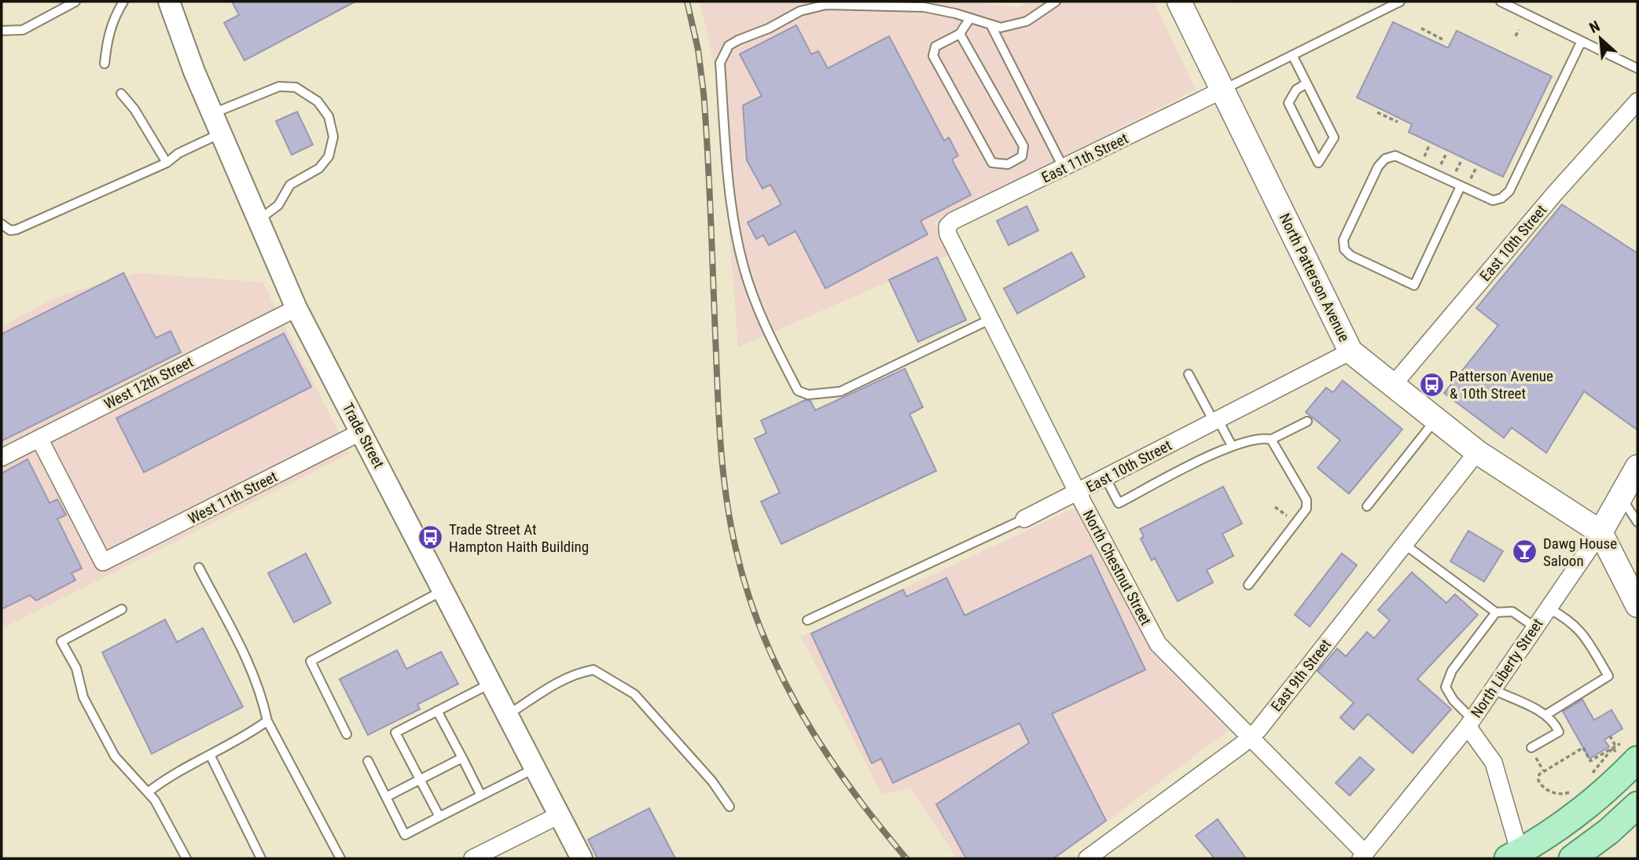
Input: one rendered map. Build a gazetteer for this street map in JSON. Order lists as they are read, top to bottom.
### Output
{
  "streets": {
    "main road": ["North Patterson Avenue", "North Liberty Street"],
    "street": [
      "East 11th Street",
      "East 10th Street",
      "West 12th Street",
      "Trade Street",
      "West 11th Street",
      "North Chestnut Street",
      "East 9th Street"
    ]
  },
  "crossings": [
    ["East 11th Street", "North Patterson Avenue"],
    ["East 11th Street", "North Chestnut Street"],
    ["East 10th Street", "North Patterson Avenue"],
    ["East 10th Street", "North Chestnut Street"],
    ["North Patterson Avenue", "North Liberty Street"],
    ["North Patterson Avenue", "East 9th Street"],
    ["West 12th Street", "Trade Street"],
    ["West 12th Street", "West 11th Street"],
    ["Trade Street", "West 11th Street"],
    ["North Chestnut Street", "North Liberty Street"],
    ["North Chestnut Street", "East 9th Street"]
  ],
  "places": {
    "bus stop": ["Patterson Avenue & 10th Street", "Trade Street At Hampton Haith Building"],
    "bar": ["Dawg House Saloon"]
  },
  "north": "top left"
}
